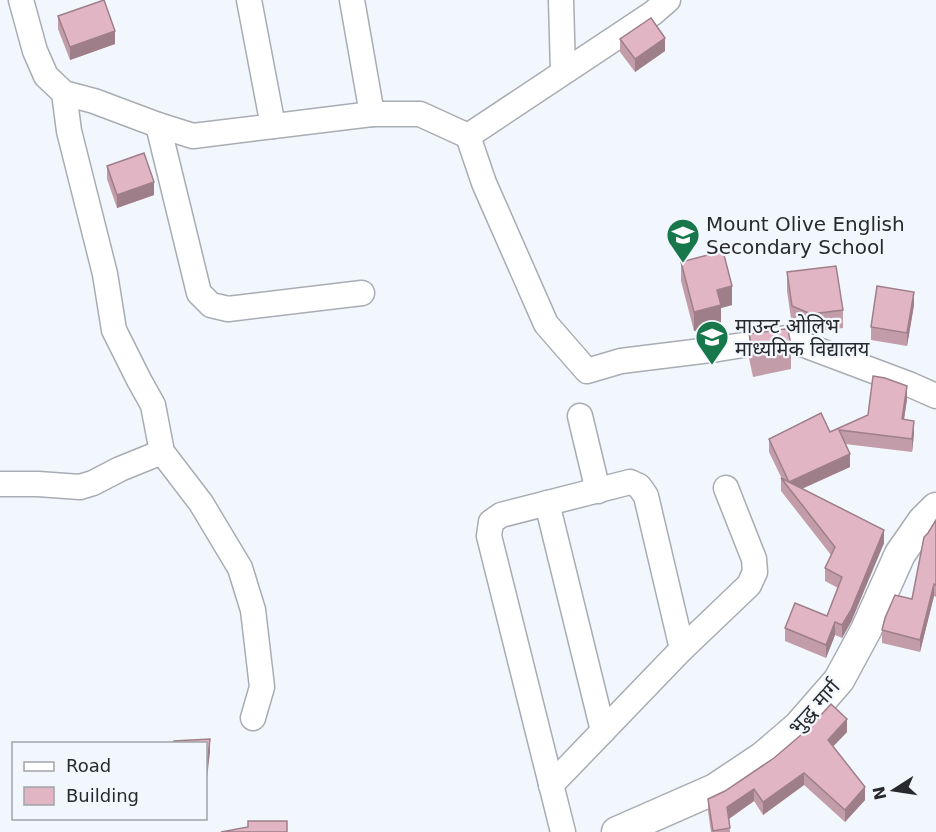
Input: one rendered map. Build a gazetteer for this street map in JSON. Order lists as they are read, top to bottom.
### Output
{
  "streets": {
    "street": ["भुद्ध मार्ग"]
  },
  "places": {
    "school or university": ["Mount Olive English Secondary School", "माउन्ट ओलिभ माध्यमिक विद्यालय"]
  },
  "legend": ["Road", "Building"],
  "north": "left"
}
